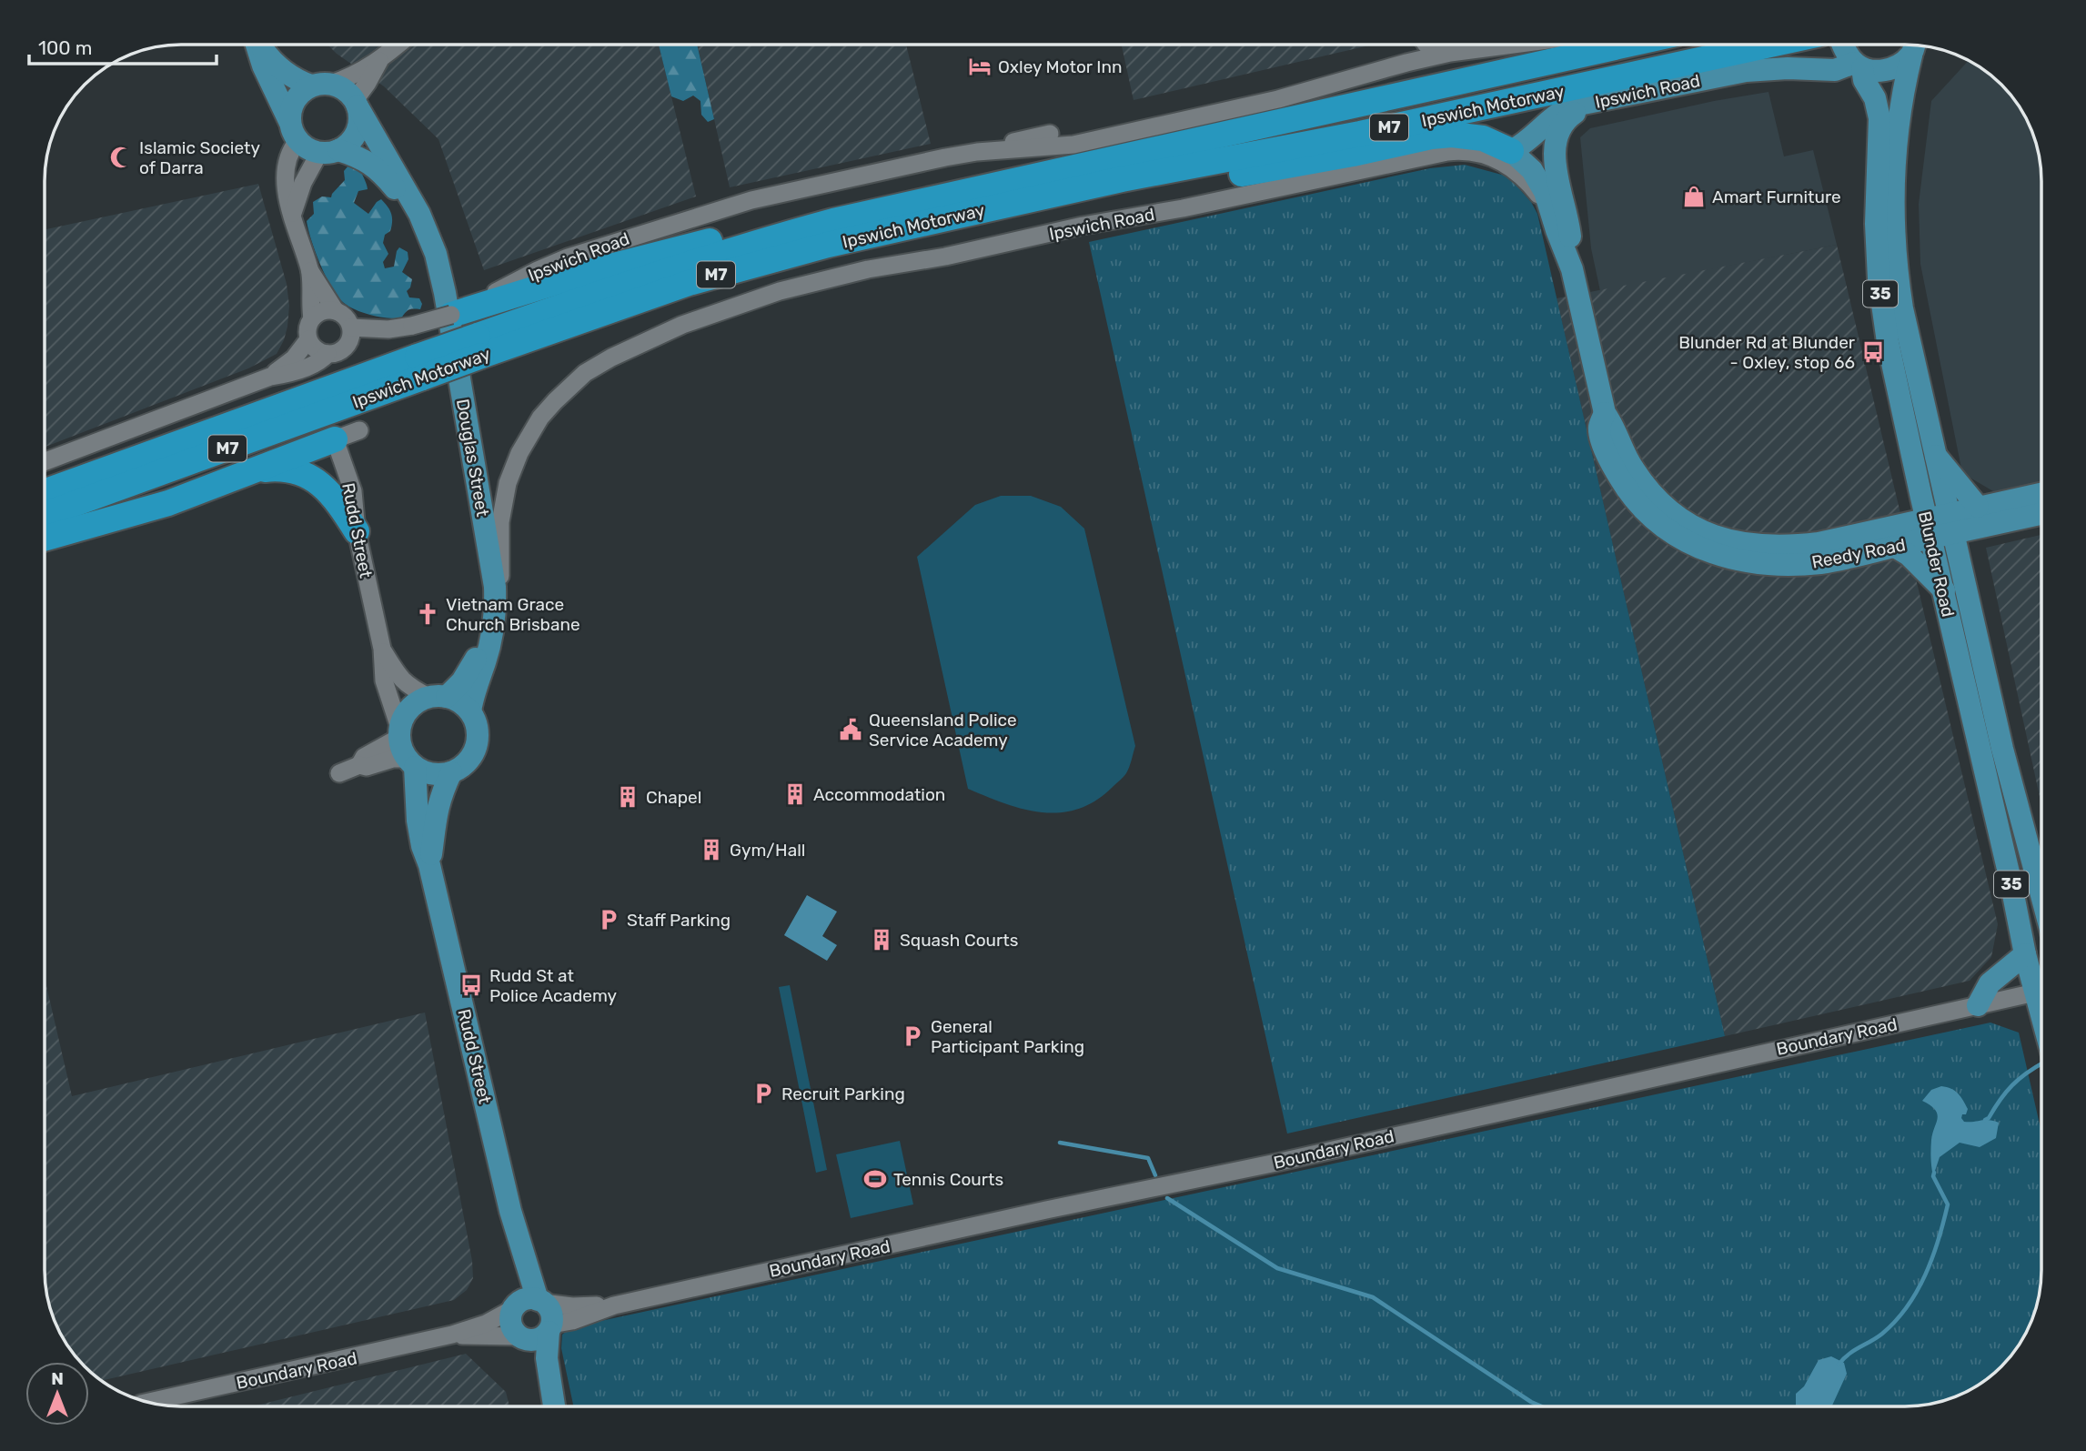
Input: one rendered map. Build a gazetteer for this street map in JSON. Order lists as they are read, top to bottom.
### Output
{
  "streets": {
    "highway": ["Ipswich Motorway", "M7"],
    "main road": [
      "Ipswich Road",
      "35",
      "Douglas Street",
      "Rudd Street",
      "Reedy Road",
      "Blunder Road"
    ],
    "street": ["Boundary Road"]
  },
  "crossings": [
    ["Ipswich Road", "35"],
    ["Ipswich Road", "Douglas Street"],
    ["Ipswich Road", "Reedy Road"],
    ["Ipswich Road", "Blunder Road"],
    ["Ipswich Motorway", "Douglas Street"],
    ["35", "Blunder Road"],
    ["Douglas Street", "Rudd Street"],
    ["Rudd Street", "Boundary Road"],
    ["Reedy Road", "Blunder Road"]
  ],
  "places": {
    "hotel": ["Oxley Motor Inn"],
    "mosque": ["Islamic Society of Darra"],
    "shop": ["Amart Furniture"],
    "bus stop": ["Blunder Rd at Blunder - Oxley, stop 66", "Rudd St at Police Academy"],
    "church": ["Vietnam Grace Church Brisbane"],
    "public building": ["Queensland Police Service Academy"],
    "building": [
      "Accommodation",
      "Chapel",
      "Gym/Hall",
      "Squash Courts"
    ],
    "parking": ["Staff Parking", "General Participant Parking", "Recruit Parking"],
    "sports": ["Tennis Courts"]
  },
  "scale_bar": "100 m",
  "north": "top"
}
